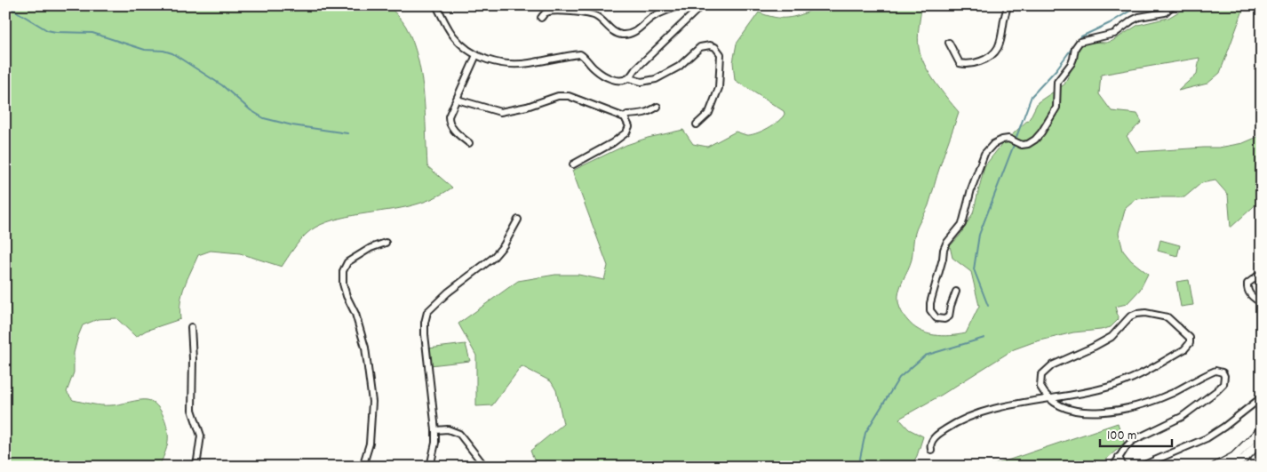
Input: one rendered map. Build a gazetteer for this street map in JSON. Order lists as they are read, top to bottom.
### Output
{
  "scale_bar": "100 m"
}
